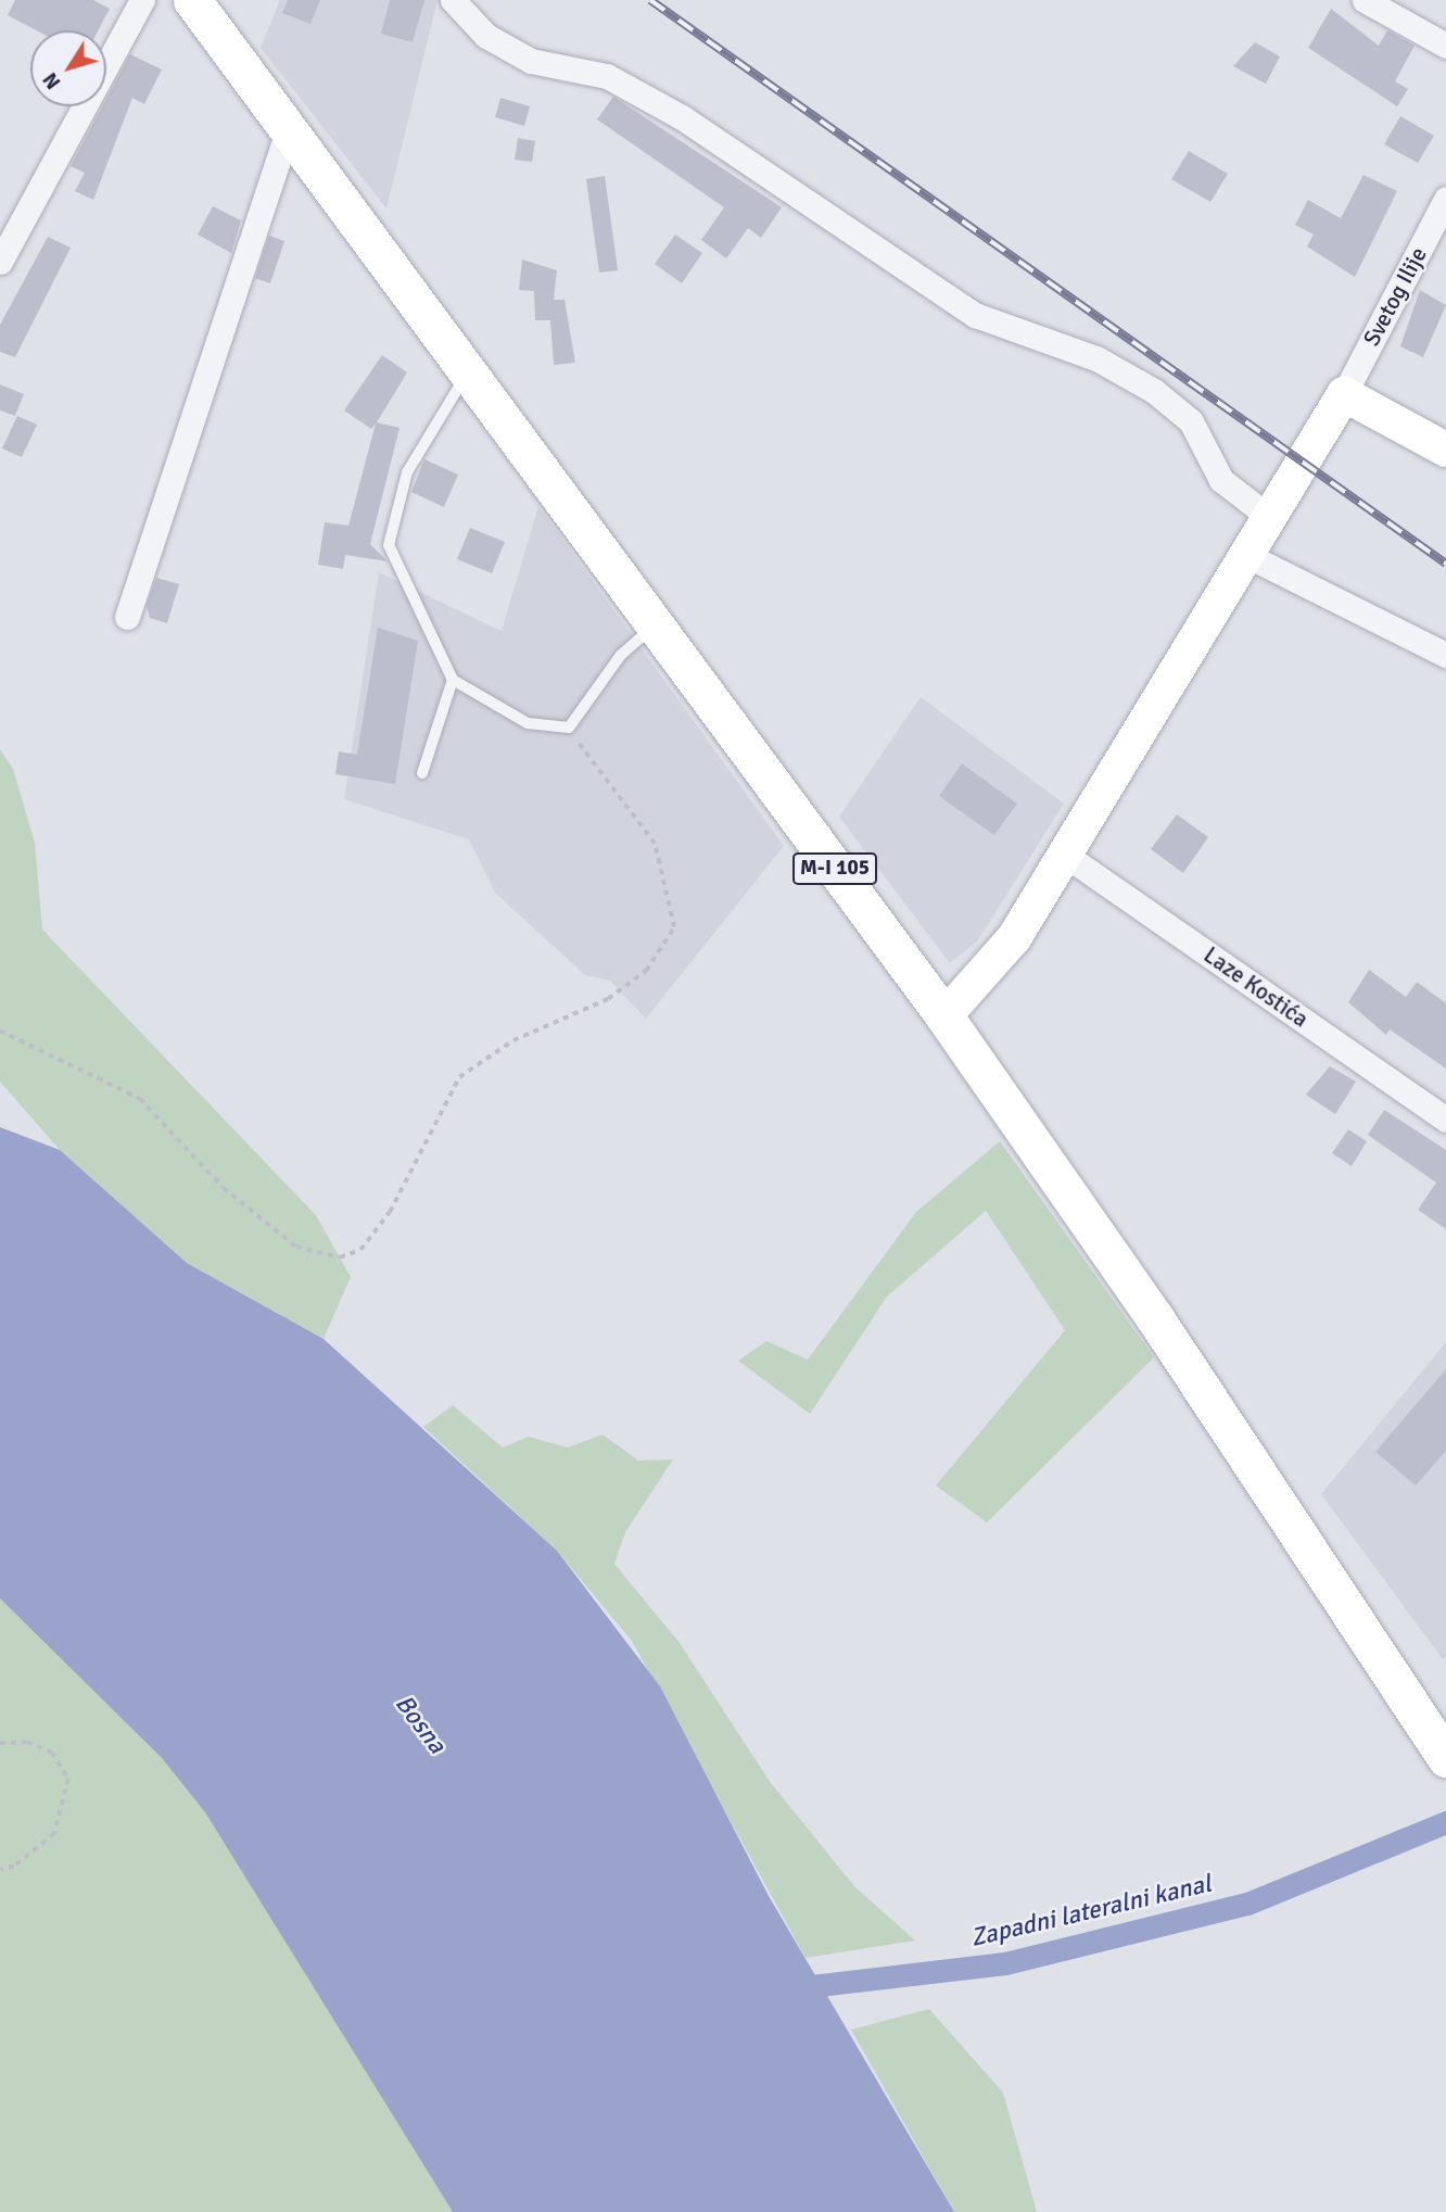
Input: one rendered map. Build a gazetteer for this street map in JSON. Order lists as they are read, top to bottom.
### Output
{
  "streets": {
    "main road": ["M-I 105"],
    "street": ["Svetog Ilije", "Laze Kostića"]
  },
  "water": ["Bosna", "Zapadni lateralni kanal"],
  "north": "bottom left"
}
